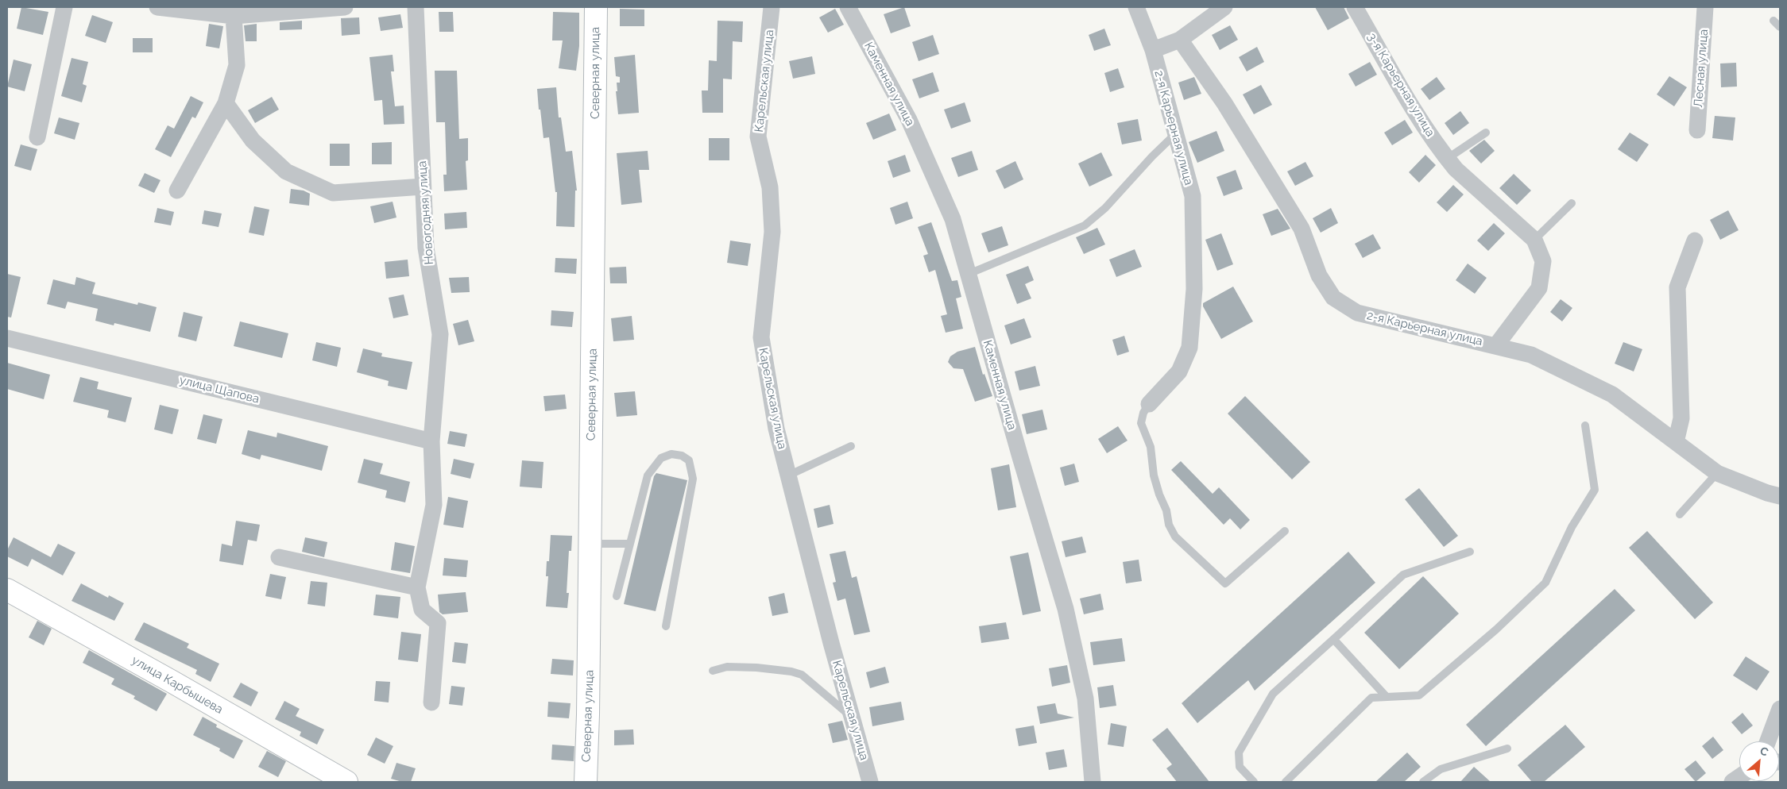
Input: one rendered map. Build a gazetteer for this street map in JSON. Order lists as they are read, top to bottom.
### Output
{
  "streets": {
    "main road": ["Северная улица", "улица Карбышева"],
    "street": [
      "Лесная улица",
      "Карельская улица",
      "Каменная улица",
      "3-я Карьерная улица",
      "2-я Карьерная улица",
      "Новогодняя улица",
      "улица Щапова"
    ]
  },
  "crossings": [
    ["3-я Карьерная улица", "2-я Карьерная улица"],
    ["Новогодняя улица", "улица Щапова"]
  ],
  "north": "top right"
}
